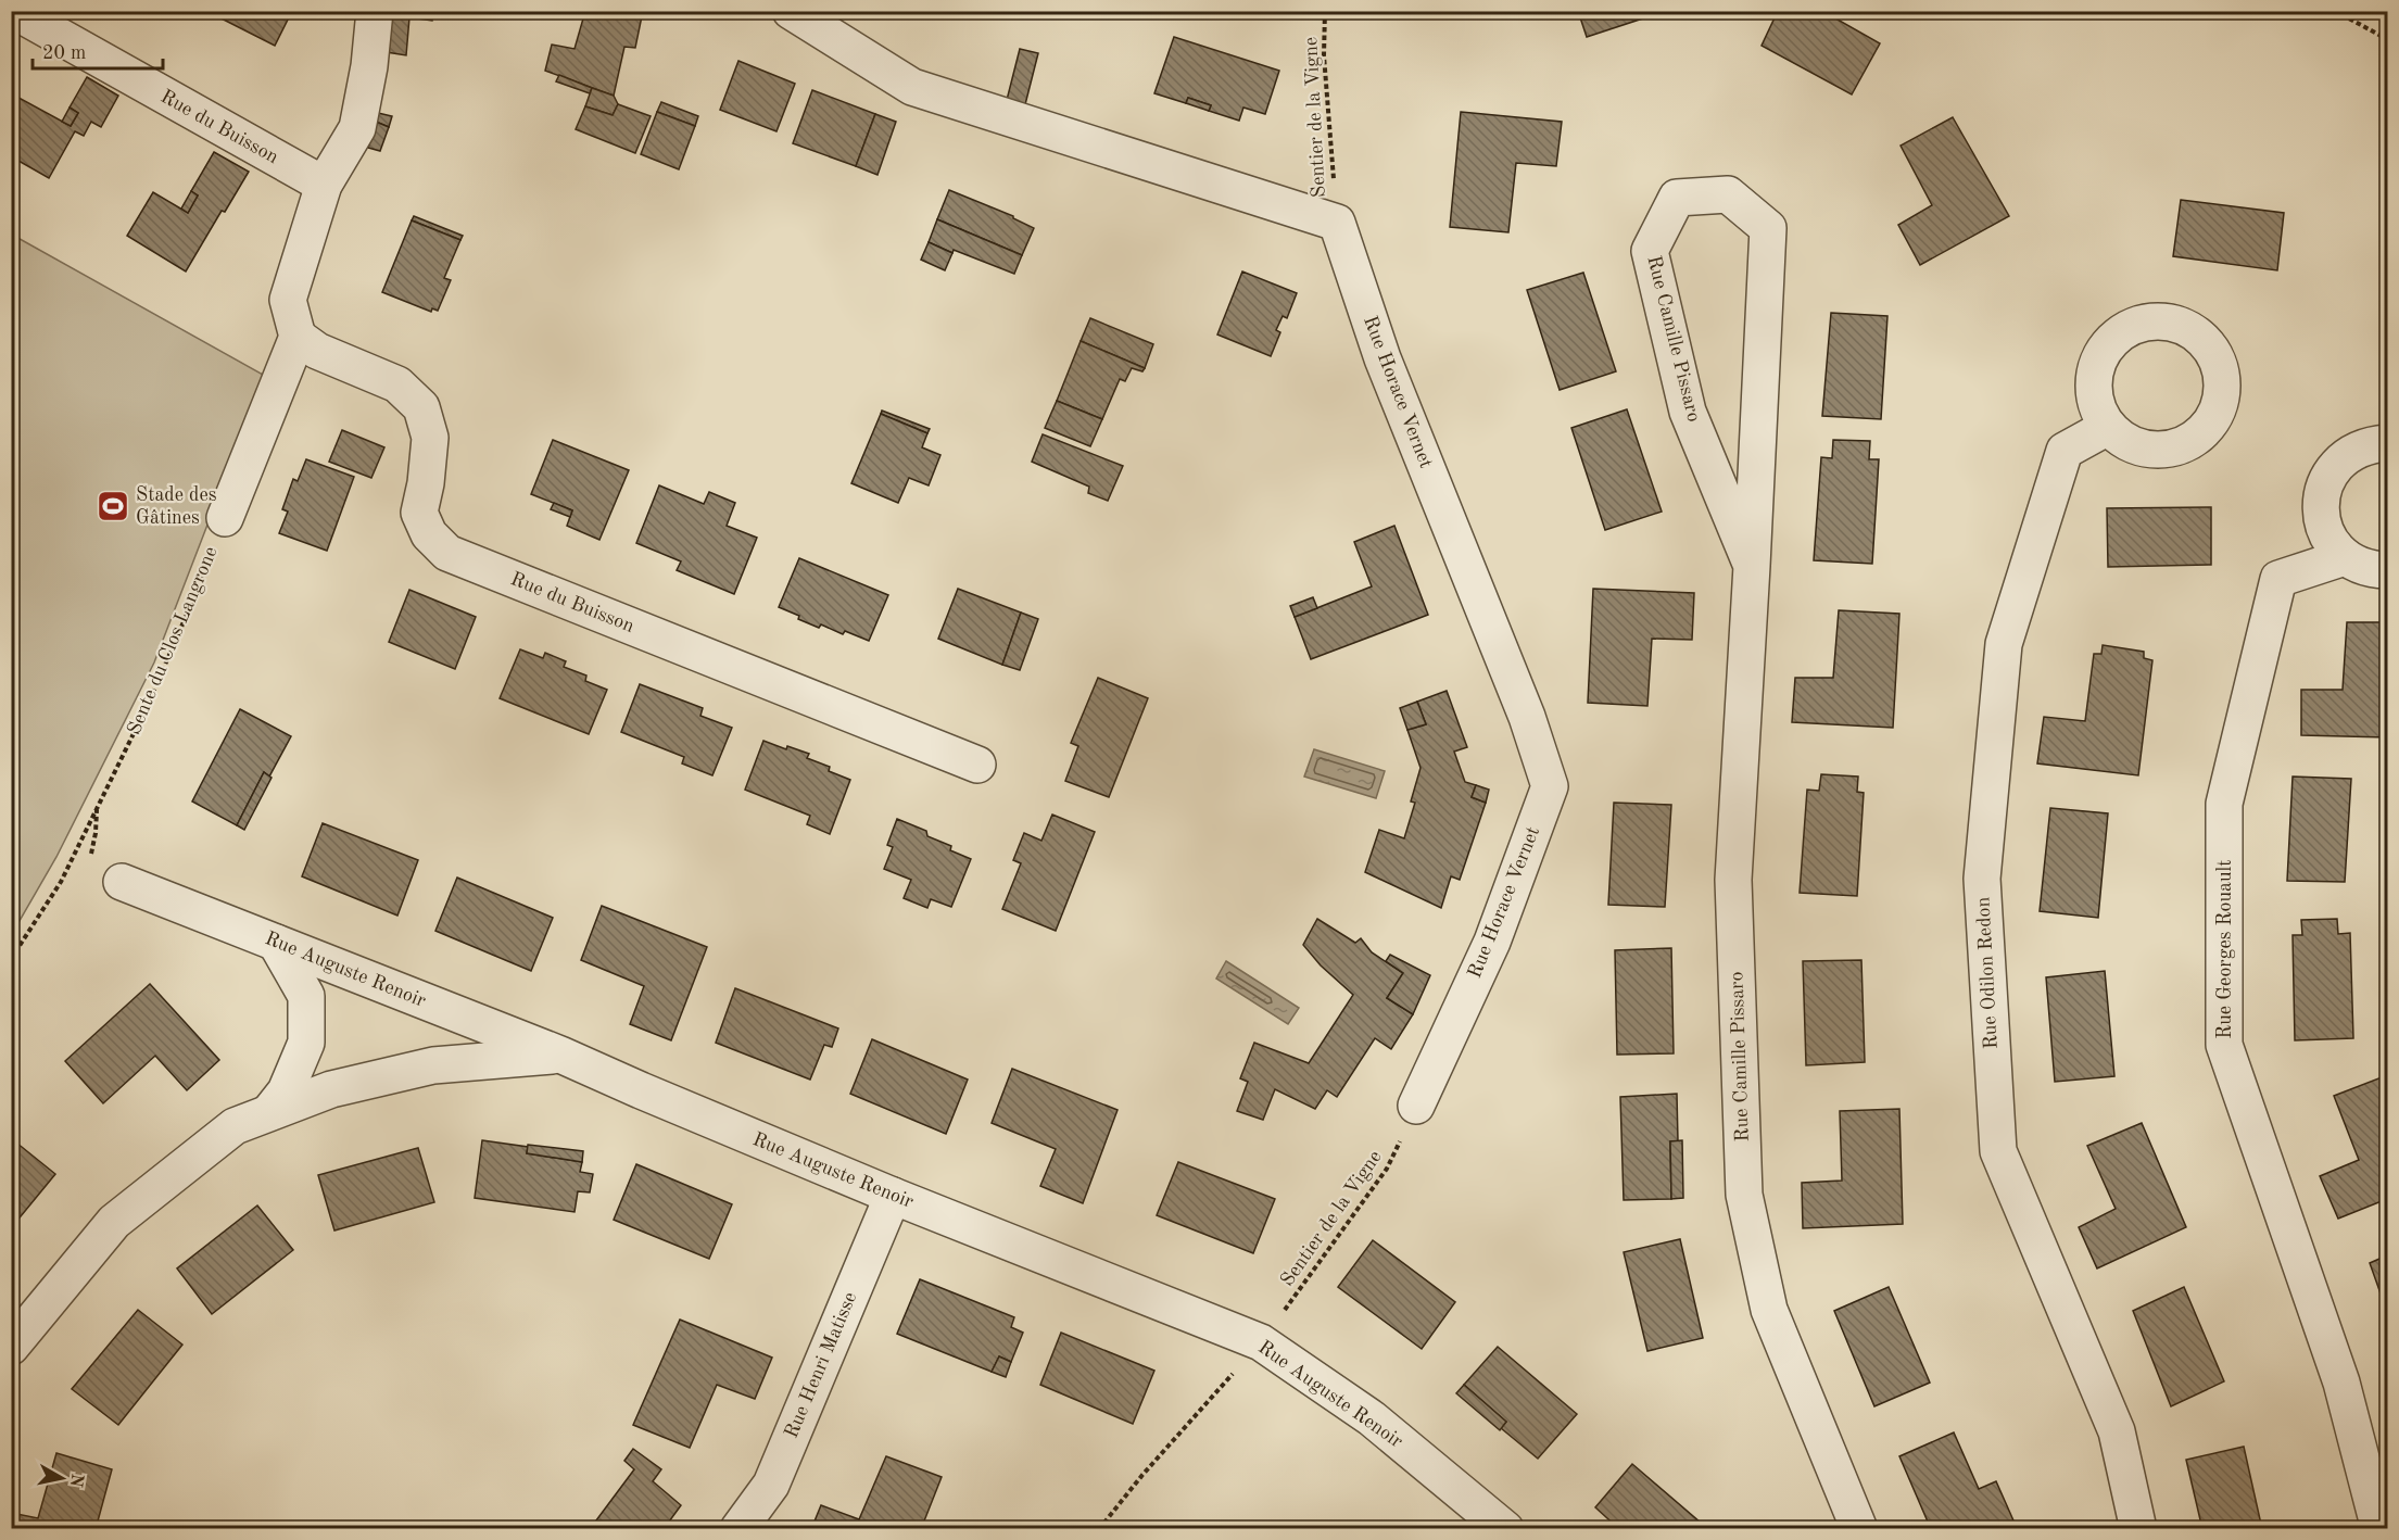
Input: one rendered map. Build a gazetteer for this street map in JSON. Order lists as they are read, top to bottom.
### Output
{
  "streets": {
    "street": [
      "Rue du Buisson",
      "Rue Camille Pissaro",
      "Rue Horace Vernet",
      "Rue Georges Rouault",
      "Rue Auguste Renoir",
      "Rue Odilon Redon",
      "Rue Henri Matisse"
    ],
    "path": ["Sentier de la Vigne", "Sente du Clos Langrone"]
  },
  "crossings": [
    ["Sentier de la Vigne", "Rue Horace Vernet"],
    ["Sentier de la Vigne", "Rue Auguste Renoir"],
    ["Rue Auguste Renoir", "Rue Henri Matisse"]
  ],
  "places": {
    "sports": ["Stade des Gâtines"]
  },
  "scale_bar": "20 m",
  "north": "right"
}
